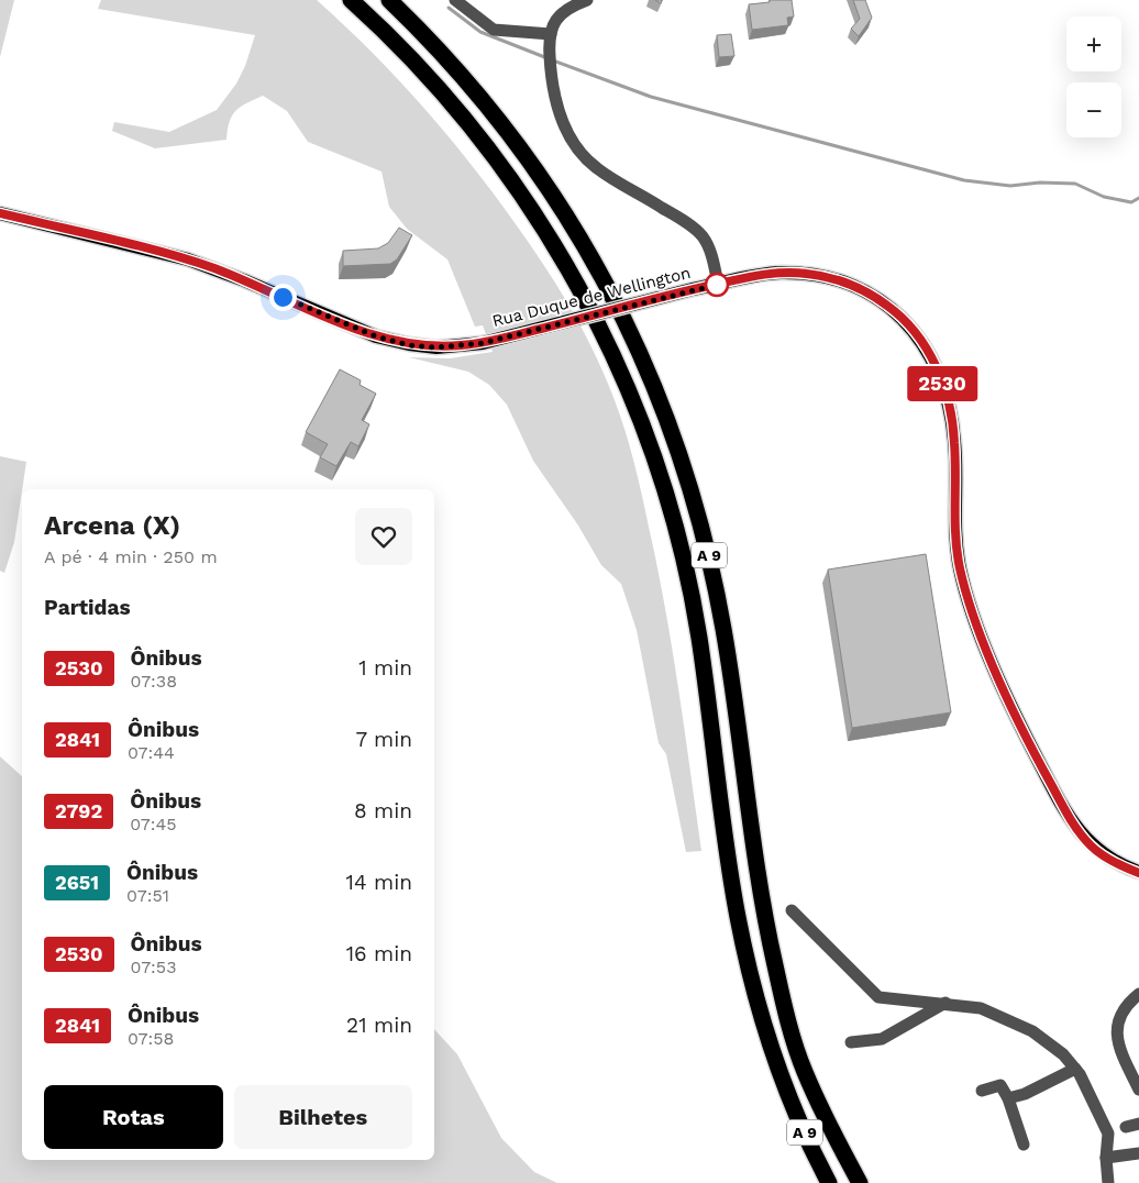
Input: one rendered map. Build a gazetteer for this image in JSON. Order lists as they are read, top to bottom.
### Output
{
  "streets": {
    "highway": ["A 9"],
    "main road": ["Rua Duque de Wellington"]
  },
  "lines": ["bus line 2530"],
  "page": {
    "on_map": "2530",
    "map_buttons": ["+", "−"],
    "heading": [
      ["Arcena (X)", "A pé · 4 min · 250 m"],
      "Partidas"
    ],
    "list": [
      {
        "mark": "2530",
        "name": "Ônibus",
        "note": "07:38",
        "value": "1 min"
      },
      {
        "mark": "2841",
        "name": "Ônibus",
        "note": "07:44",
        "value": "7 min"
      },
      {
        "mark": "2792",
        "name": "Ônibus",
        "note": "07:45",
        "value": "8 min"
      },
      {
        "mark": "2651",
        "name": "Ônibus",
        "note": "07:51",
        "value": "14 min"
      },
      {
        "mark": "2530",
        "name": "Ônibus",
        "note": "07:53",
        "value": "16 min"
      },
      {
        "mark": "2841",
        "name": "Ônibus",
        "note": "07:58",
        "value": "21 min"
      }
    ],
    "buttons": ["Rotas", "Bilhetes"]
  }
}
